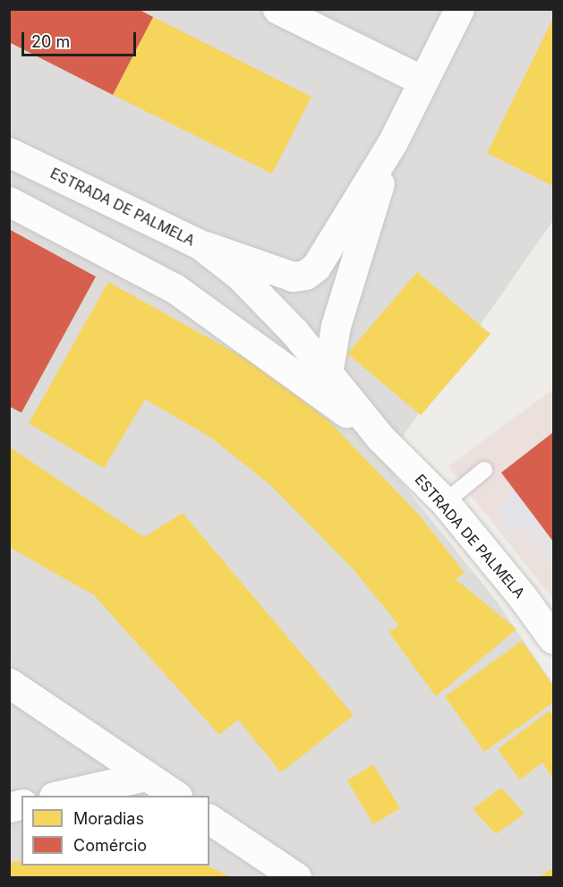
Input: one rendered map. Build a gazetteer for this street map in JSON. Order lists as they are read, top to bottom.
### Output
{
  "streets": {
    "street": ["ESTRADA DE PALMELA"]
  },
  "legend": ["Moradias", "Comércio"],
  "scale_bar": "20 m"
}
